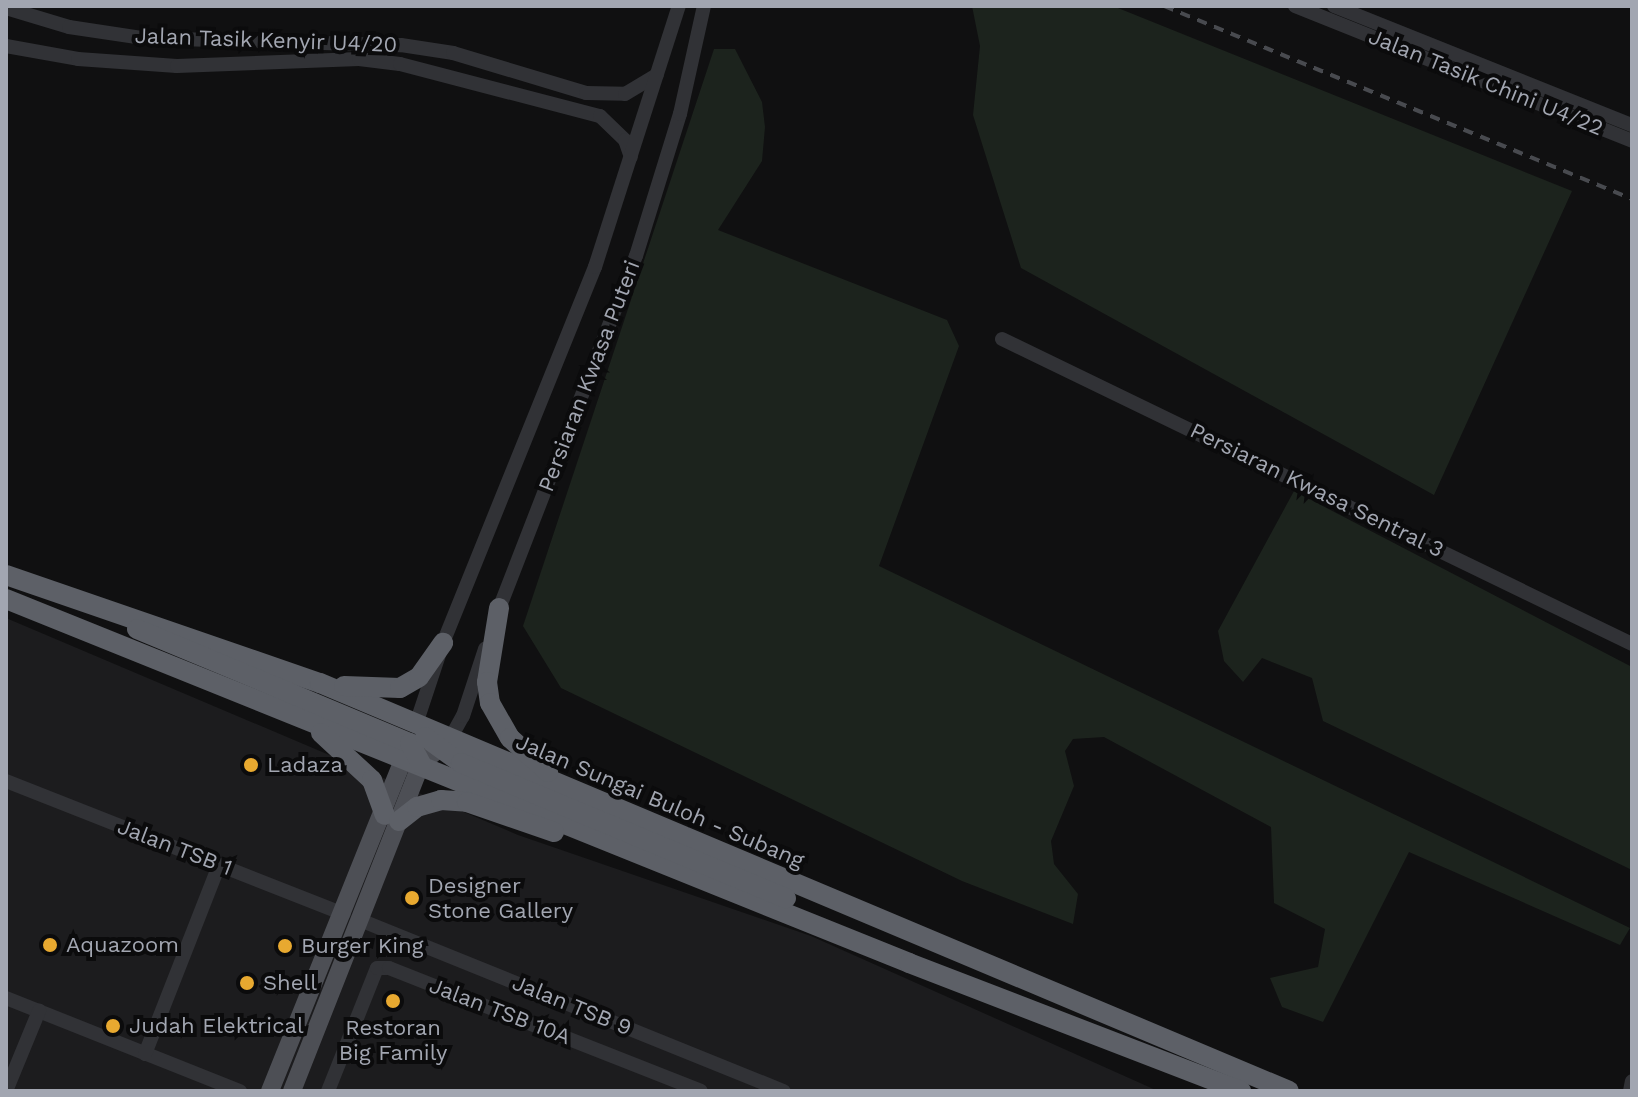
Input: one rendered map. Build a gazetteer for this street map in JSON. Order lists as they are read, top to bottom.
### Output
{
  "streets": {
    "highway": ["Jalan Sungai Buloh - Subang"],
    "street": [
      "Jalan Tasik Kenyir U4/20",
      "Jalan Tasik Chini U4/22",
      "Persiaran Kwasa Puteri",
      "Persiaran Kwasa Sentral 3",
      "Jalan TSB 1",
      "Jalan TSB 9",
      "Jalan TSB 10A"
    ]
  },
  "crossings": [
    ["Jalan Tasik Kenyir U4/20", "Persiaran Kwasa Puteri"],
    ["Persiaran Kwasa Puteri", "Jalan Sungai Buloh - Subang"],
    ["Jalan TSB 1", "Jalan TSB 9"]
  ],
  "places": [
    "Ladaza",
    "Designer Stone Gallery",
    "Aquazoom",
    "Burger King",
    "Shell",
    "Restoran Big Family",
    "Judah Elektrical"
  ]
}
